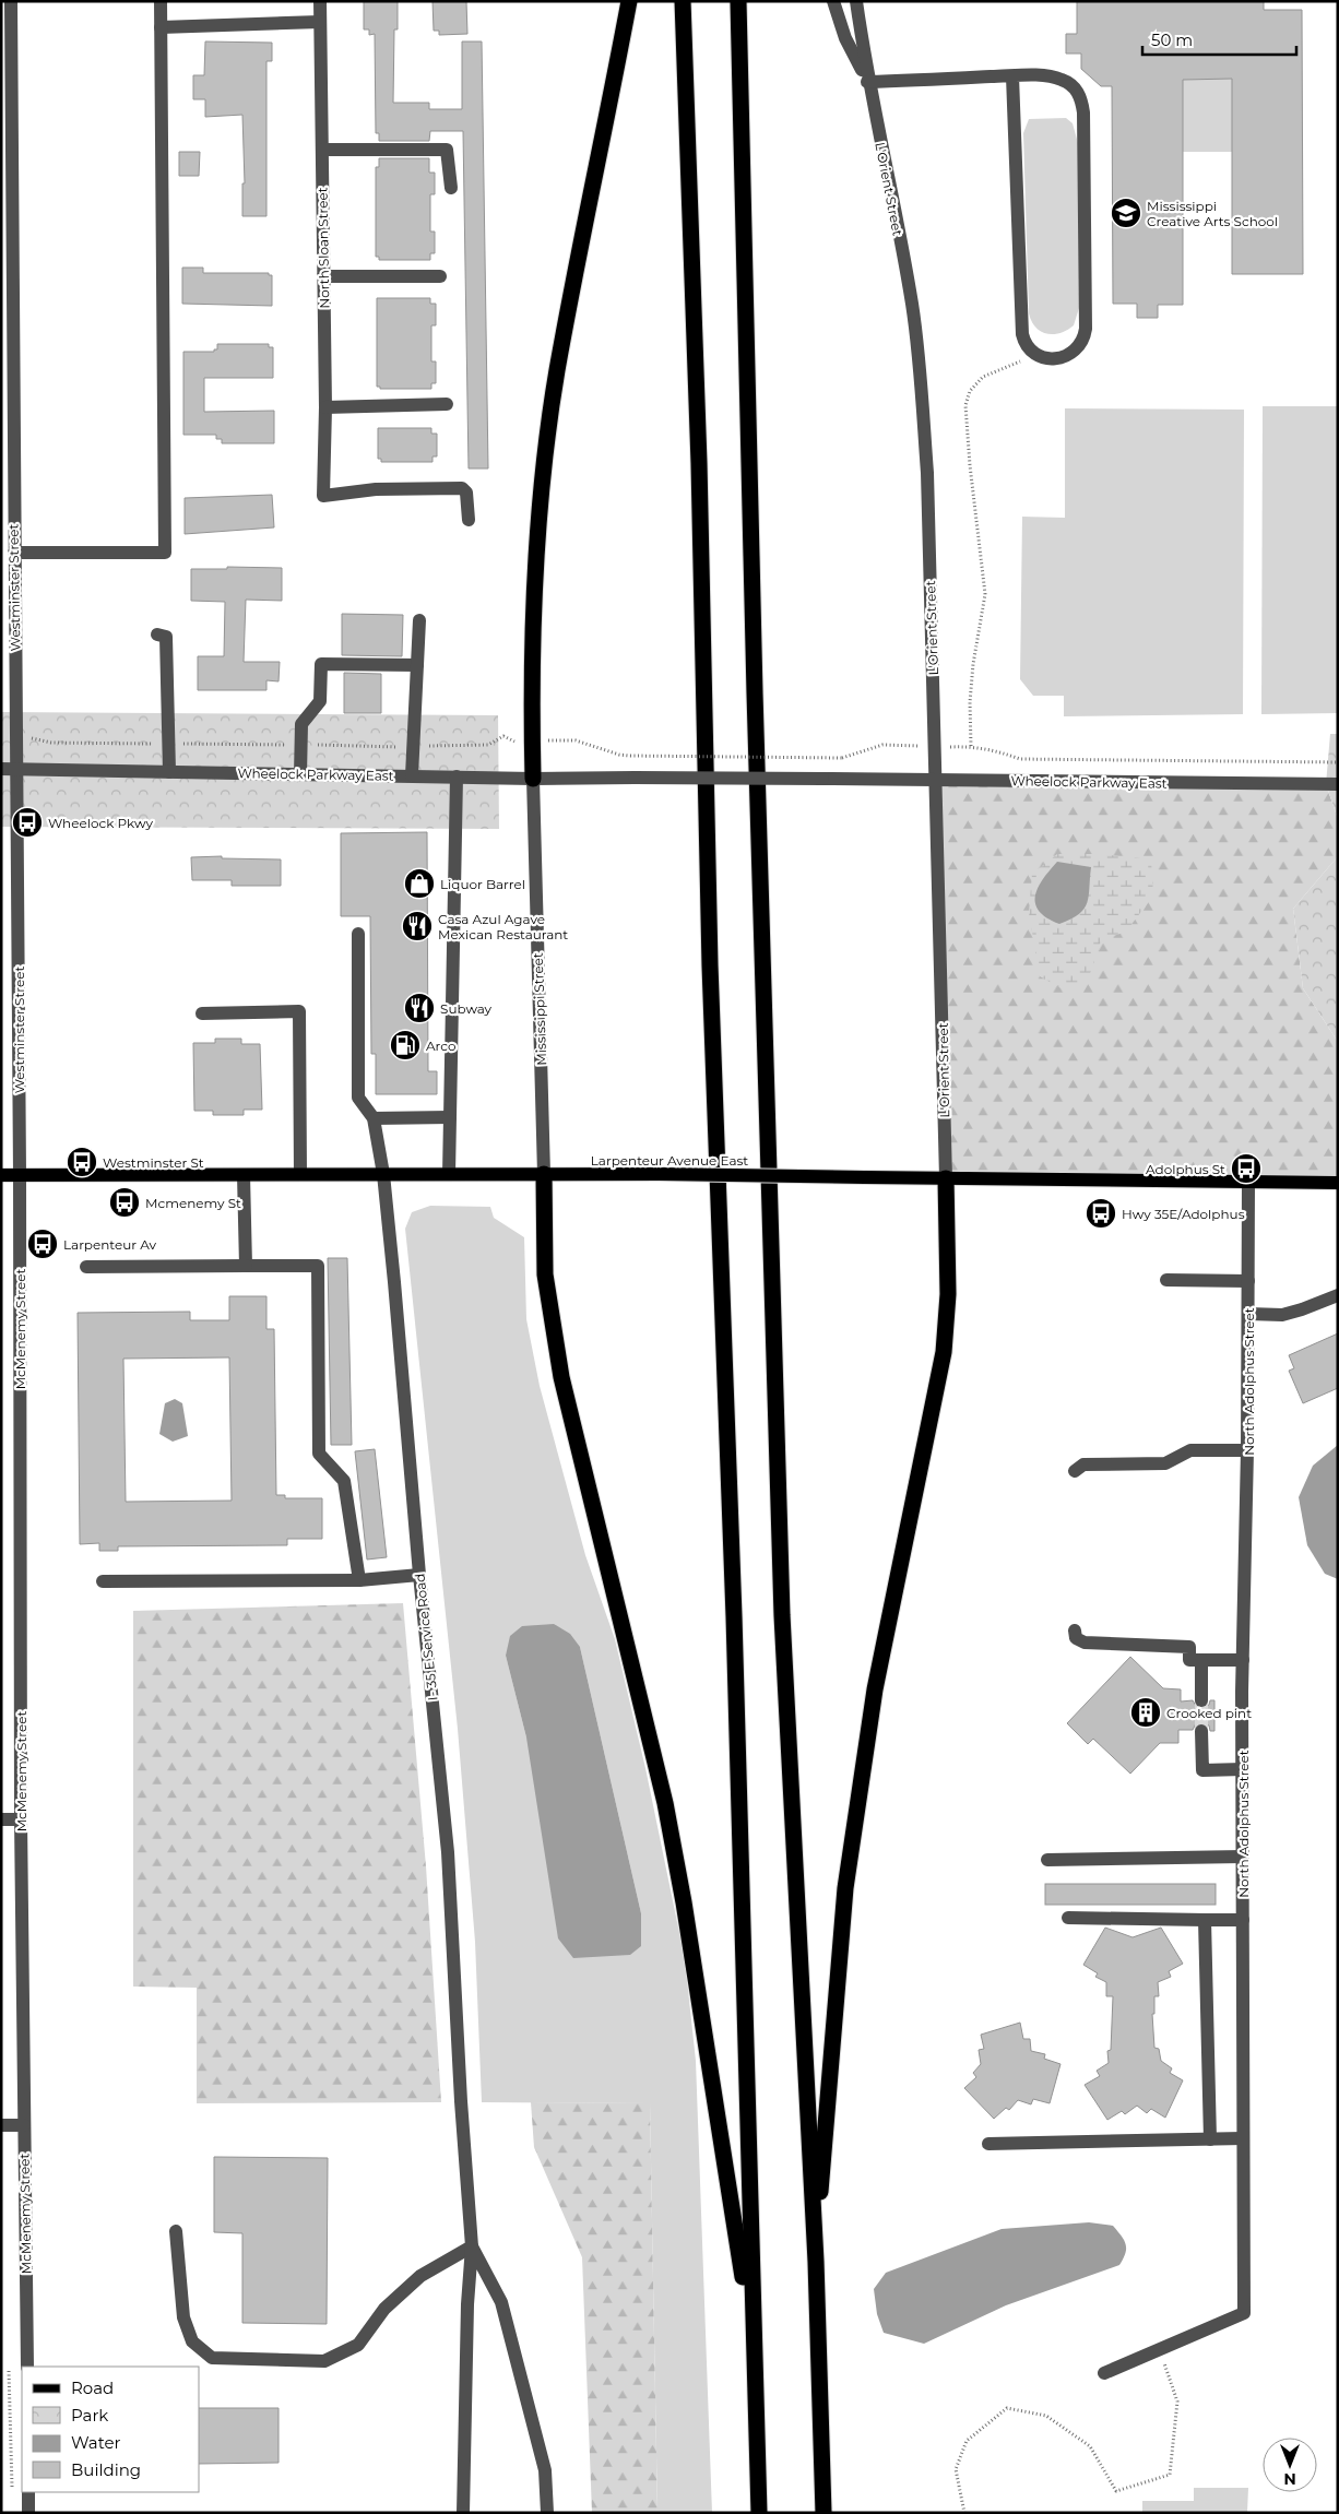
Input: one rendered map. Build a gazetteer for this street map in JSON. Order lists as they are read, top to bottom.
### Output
{
  "streets": {
    "main road": ["Larpenteur Avenue East"],
    "street": [
      "L'Orient Street",
      "North Sloan Street",
      "Westminster Street",
      "Wheelock Parkway East",
      "Mississippi Street",
      "McMenemy Street",
      "North Adolphus Street",
      "I- 35 E Service Road"
    ]
  },
  "crossings": [
    ["L'Orient Street", "Wheelock Parkway East"],
    ["L'Orient Street", "Larpenteur Avenue East"],
    ["Westminster Street", "Wheelock Parkway East"],
    ["Westminster Street", "Larpenteur Avenue East"],
    ["Westminster Street", "McMenemy Street"],
    ["Wheelock Parkway East", "Mississippi Street"],
    ["Mississippi Street", "Larpenteur Avenue East"],
    ["Larpenteur Avenue East", "McMenemy Street"],
    ["Larpenteur Avenue East", "North Adolphus Street"],
    ["Larpenteur Avenue East", "I- 35 E Service Road"]
  ],
  "places": {
    "school or university": ["Mississippi Creative Arts School"],
    "bus stop": [
      "Wheelock Pkwy",
      "Westminster St",
      "Adolphus St",
      "Mcmenemy St",
      "Hwy 35E/Adolphus",
      "Larpenteur Av"
    ],
    "shop": ["Liquor Barrel"],
    "restaurant": ["Casa Azul Agave Mexican Restaurant", "Subway"],
    "fuel station": ["Arco"],
    "building": ["Crooked pint"]
  },
  "legend": [
    "Road",
    "Park",
    "Water",
    "Building"
  ],
  "scale_bar": "50 m",
  "north": "bottom"
}
